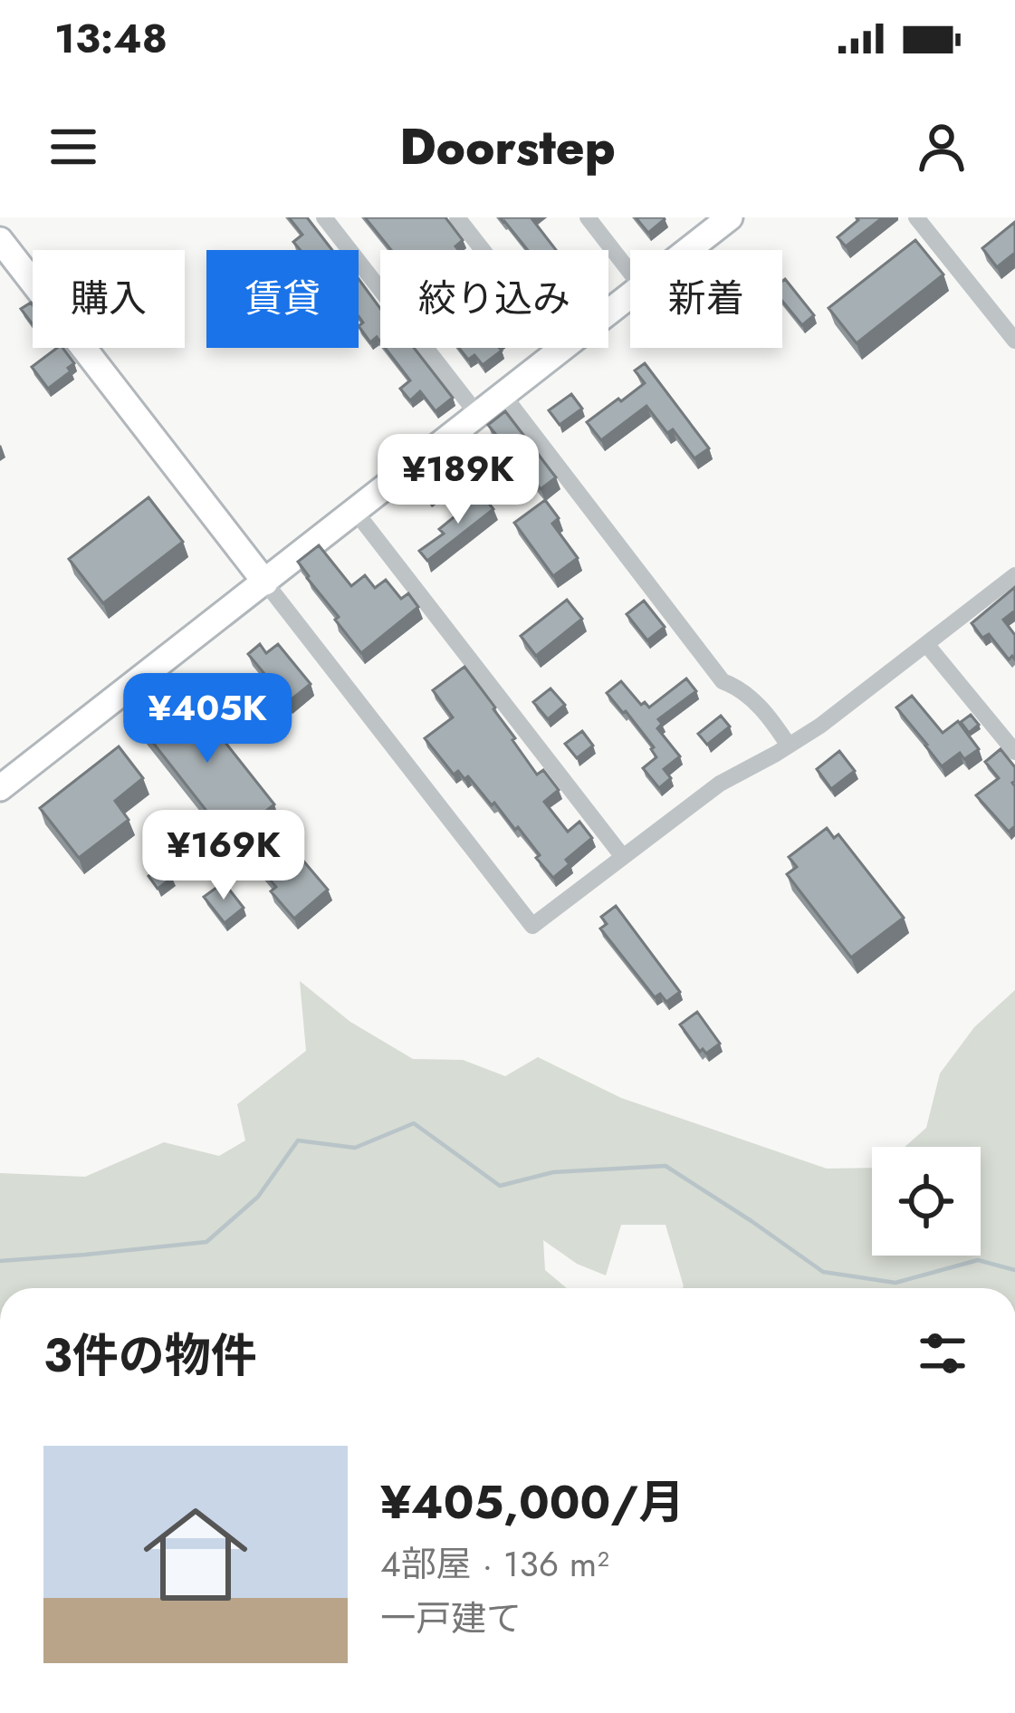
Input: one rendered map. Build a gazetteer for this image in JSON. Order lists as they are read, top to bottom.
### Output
{
  "page": {
    "status": "13:48",
    "header": "Doorstep",
    "chip": [
      "購入",
      "賃貸",
      "絞り込み",
      "新着"
    ],
    "price": ["¥189K", "¥405K", "¥169K"],
    "heading": "3件の物件",
    "list": [
      {
        "name": "¥405,000/月",
        "note": "4部屋 · 136 m² · 一戸建て"
      }
    ]
  }
}
